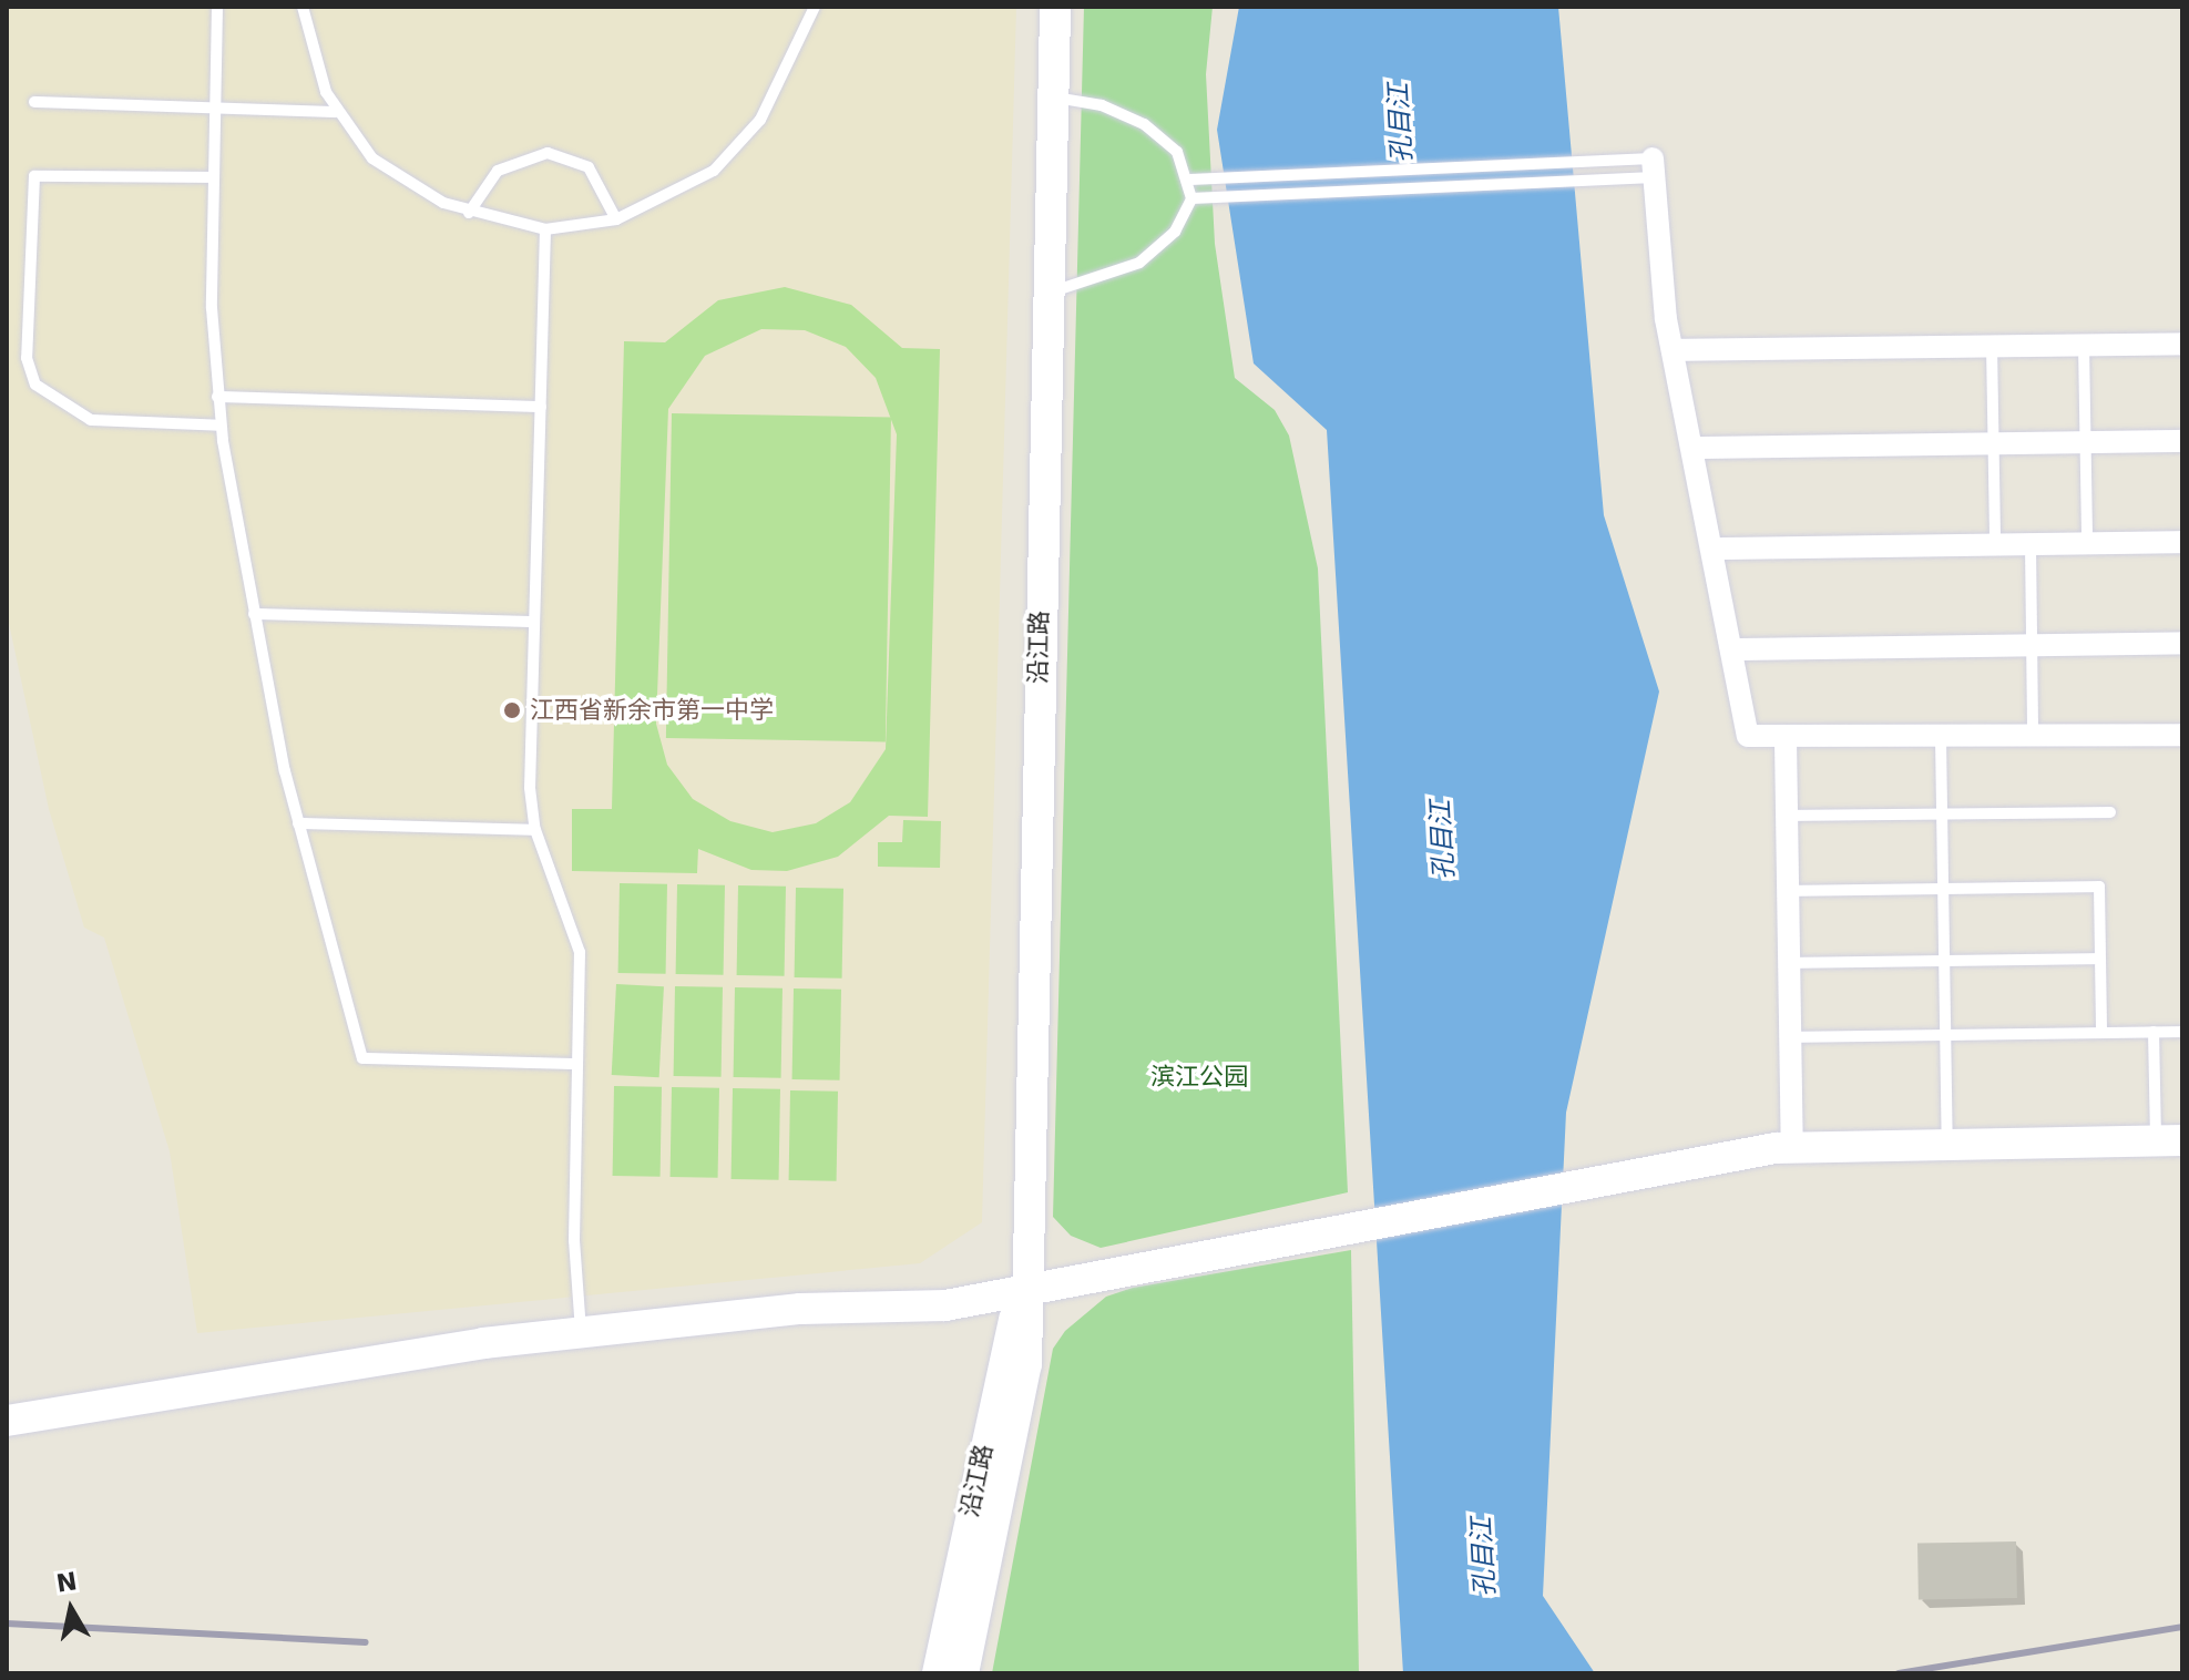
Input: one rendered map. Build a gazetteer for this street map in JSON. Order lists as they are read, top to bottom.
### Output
{
  "streets": {
    "street": ["沿江路"]
  },
  "water": ["孔目江"],
  "parks": ["滨江公园"],
  "places": ["江西省新余市第一中学"],
  "north": "top"
}
